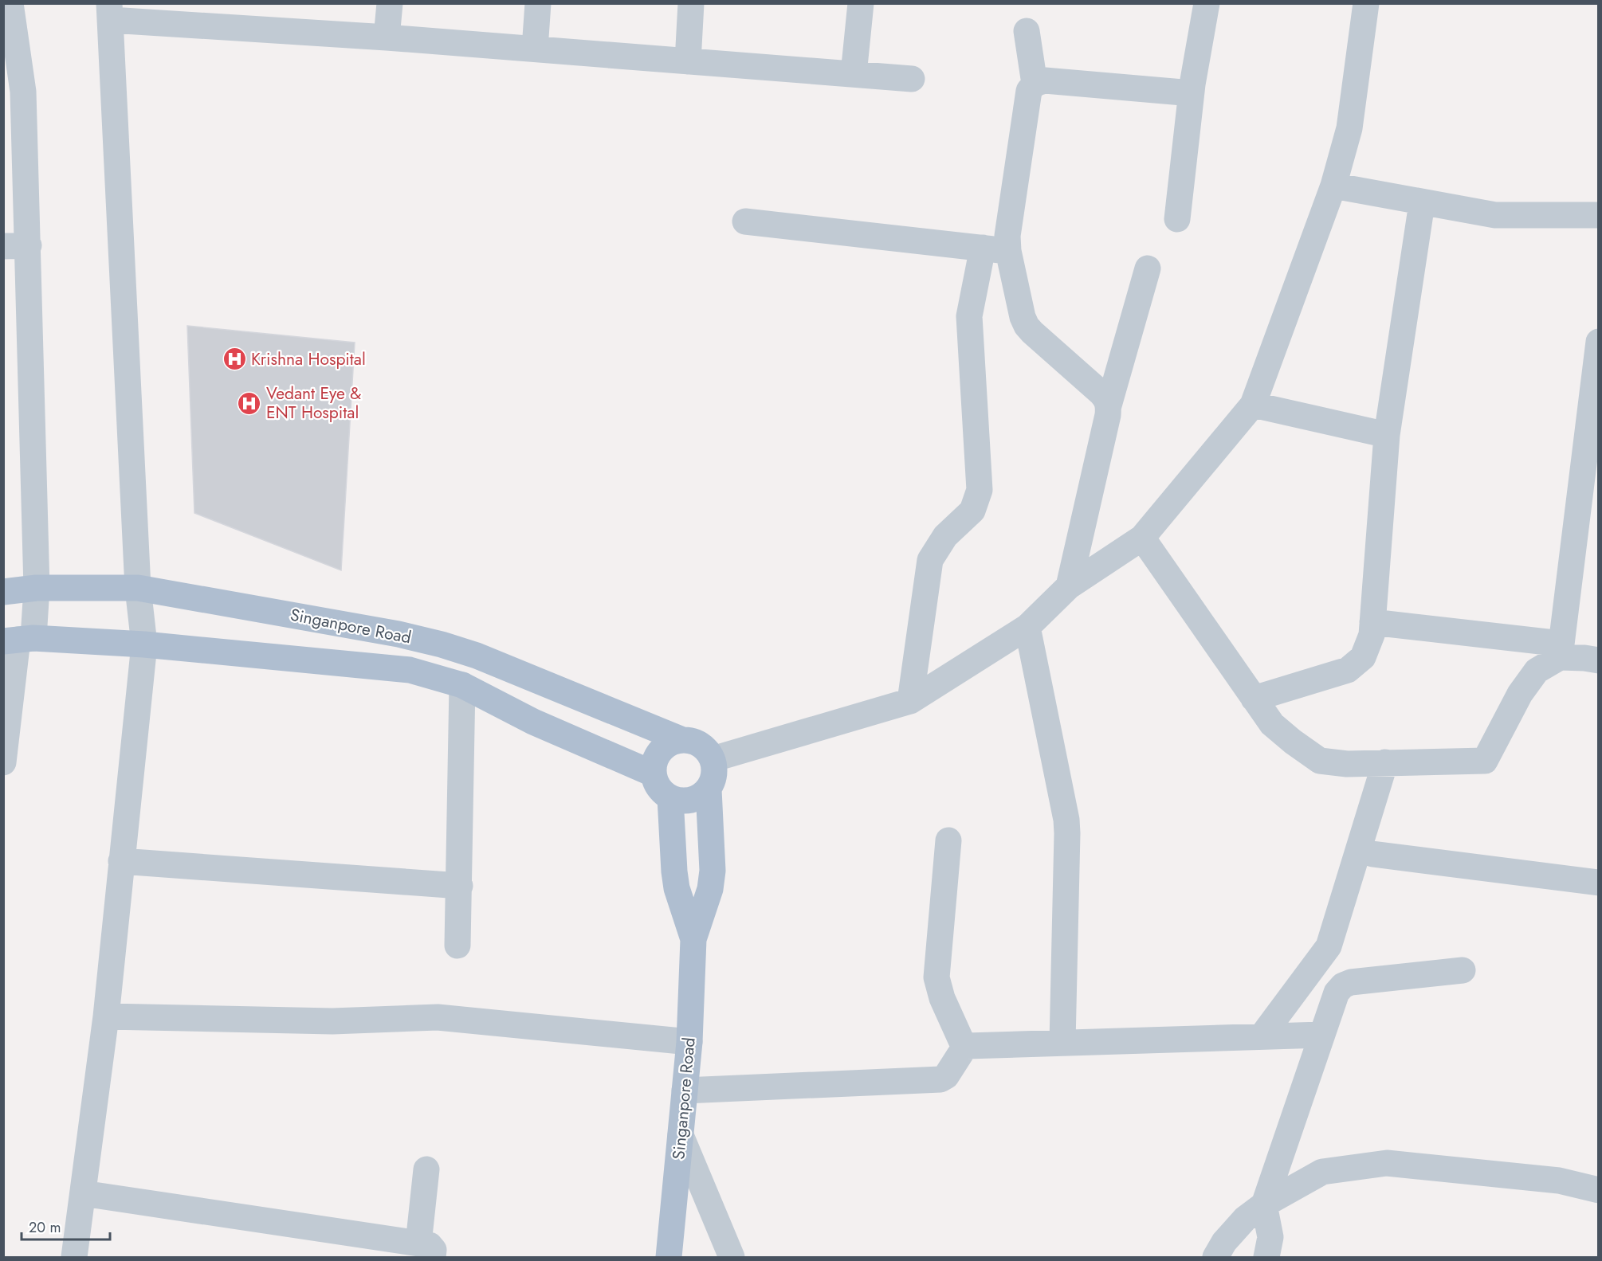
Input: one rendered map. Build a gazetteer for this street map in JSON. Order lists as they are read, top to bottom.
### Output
{
  "streets": {
    "main road": ["Singanpore Road"]
  },
  "places": {
    "hospital": ["Krishna Hospital", "Vedant Eye & ENT Hospital"]
  },
  "scale_bar": "20 m"
}
